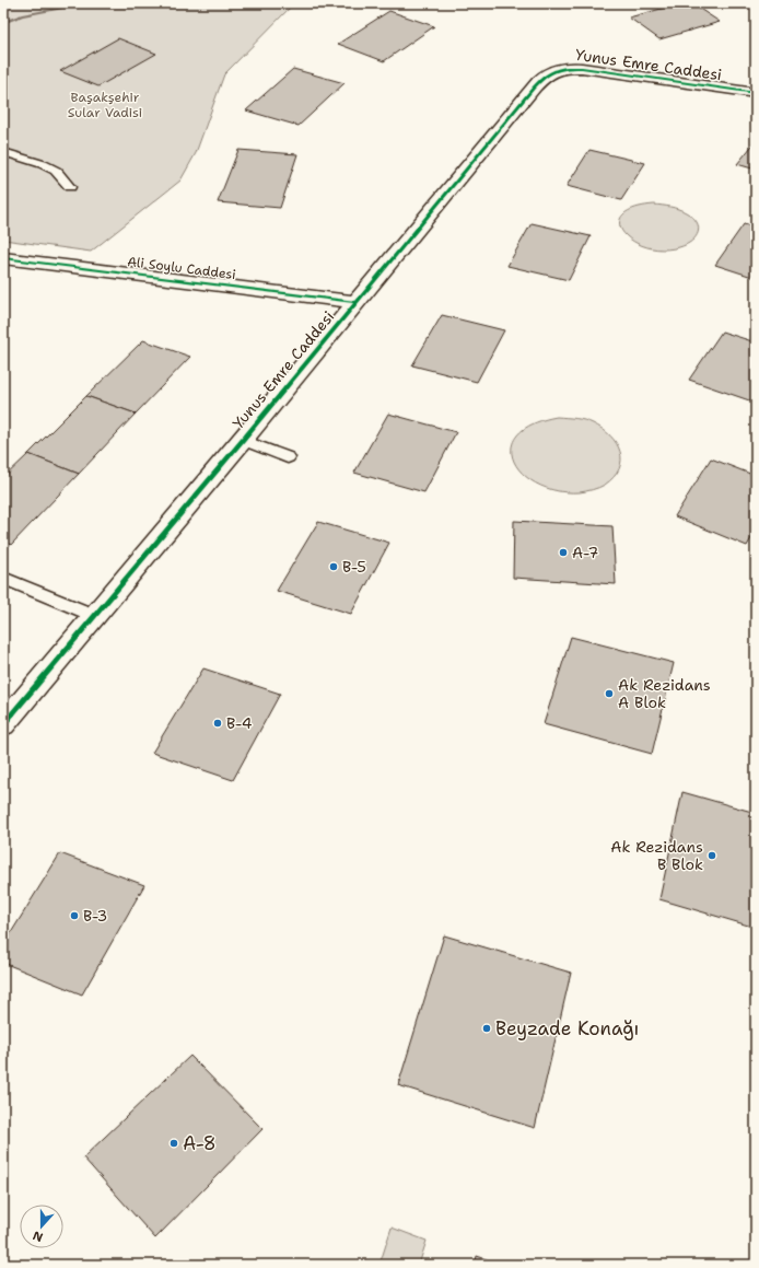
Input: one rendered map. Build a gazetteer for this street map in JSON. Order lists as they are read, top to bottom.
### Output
{
  "streets": {
    "street": ["Yunus Emre Caddesi", "Ali Soylu Caddesi"]
  },
  "crossings": [
    ["Yunus Emre Caddesi", "Ali Soylu Caddesi"]
  ],
  "parks": ["Başakşehir Sular Vadisi"],
  "places": [
    "A-7",
    "B-5",
    "Ak Rezidans A Blok",
    "B-4",
    "Ak Rezidans B Blok",
    "B-3",
    "Beyzade Konağı",
    "A-8"
  ],
  "north": "bottom"
}
